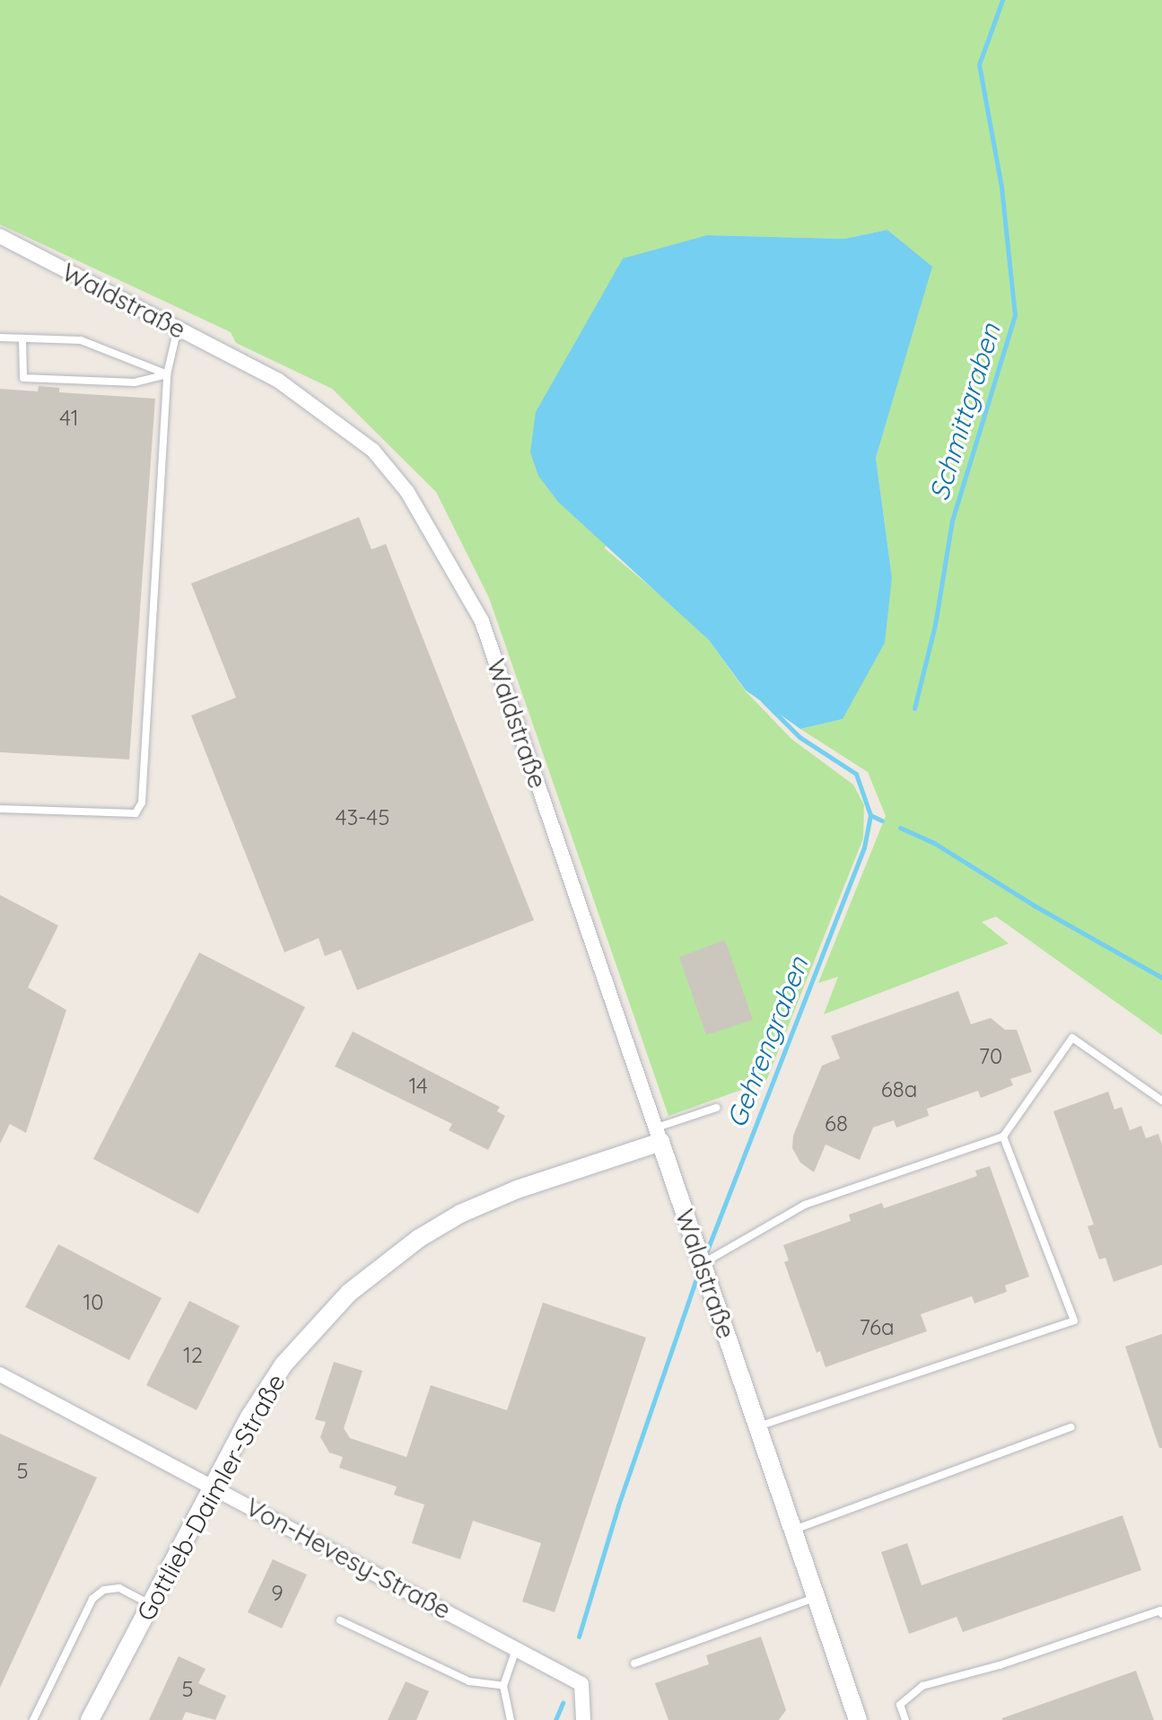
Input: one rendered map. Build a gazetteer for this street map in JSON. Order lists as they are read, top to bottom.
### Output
{
  "streets": {
    "street": ["Waldstraße", "Gottlieb-Daimler-Straße", "Von-Hevesy-Straße"]
  },
  "crossings": [
    ["Waldstraße", "Gottlieb-Daimler-Straße"],
    ["Gottlieb-Daimler-Straße", "Von-Hevesy-Straße"]
  ],
  "water": ["Schmittgraben", "Gehrengraben"],
  "house_numbers": [
    "41",
    "43-45",
    "70",
    "14",
    "68a",
    "68",
    "10",
    "76a",
    "12",
    "5",
    "9",
    "5"
  ]
}
